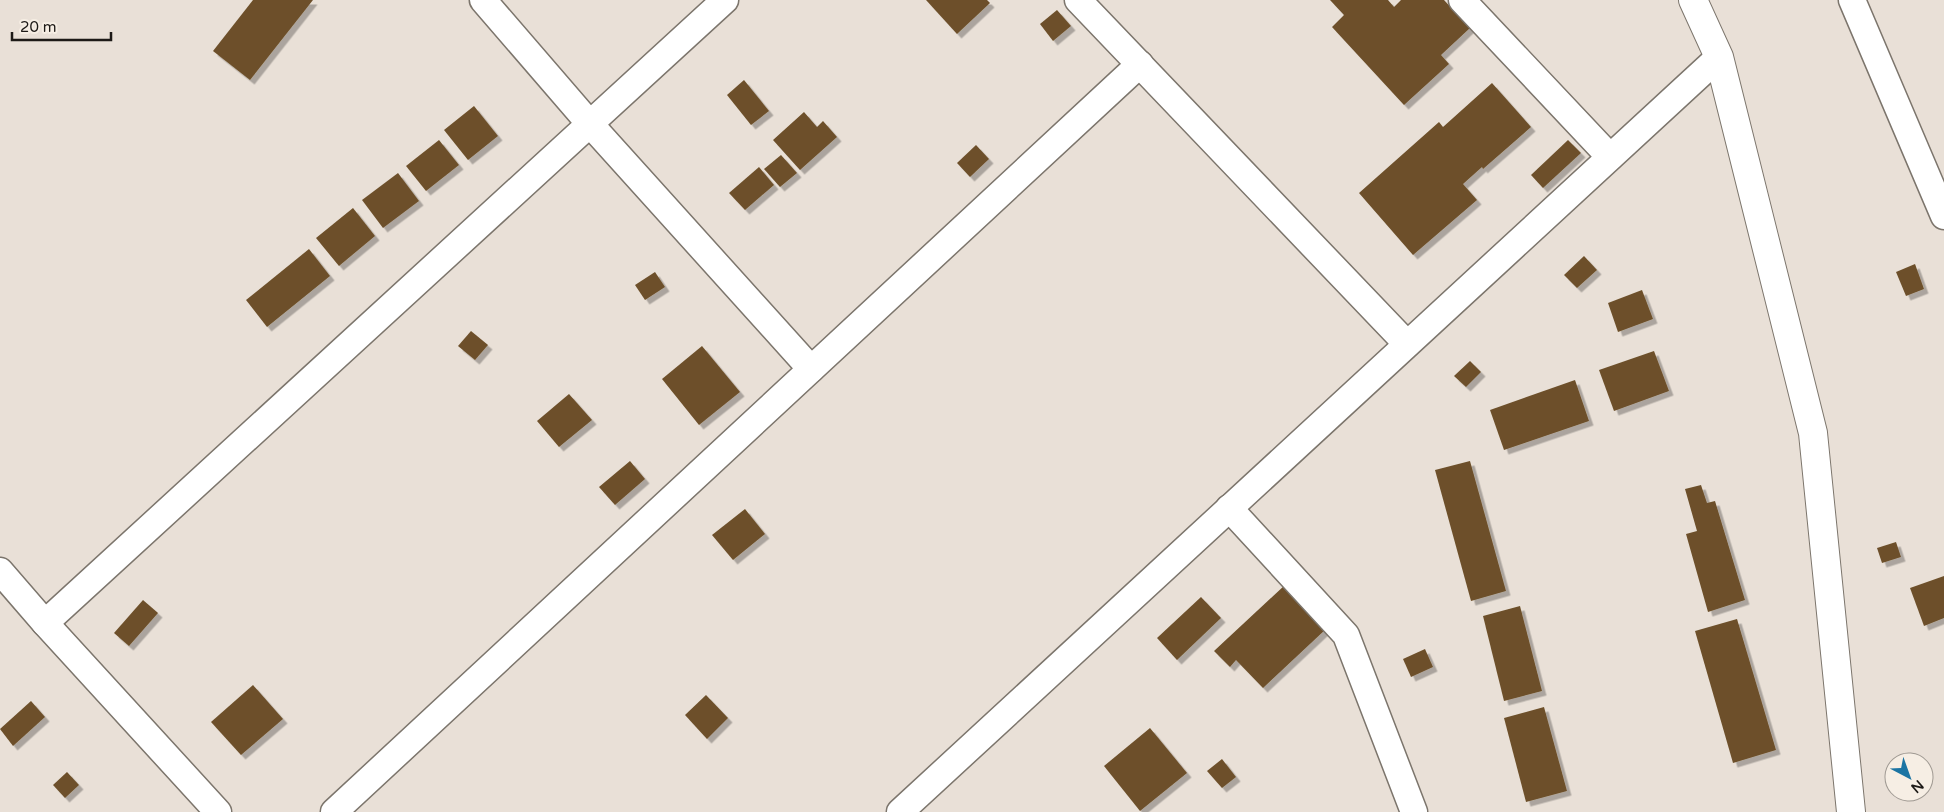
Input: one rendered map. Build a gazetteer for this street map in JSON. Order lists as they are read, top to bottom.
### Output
{
  "scale_bar": "20 m",
  "north": "bottom right"
}
